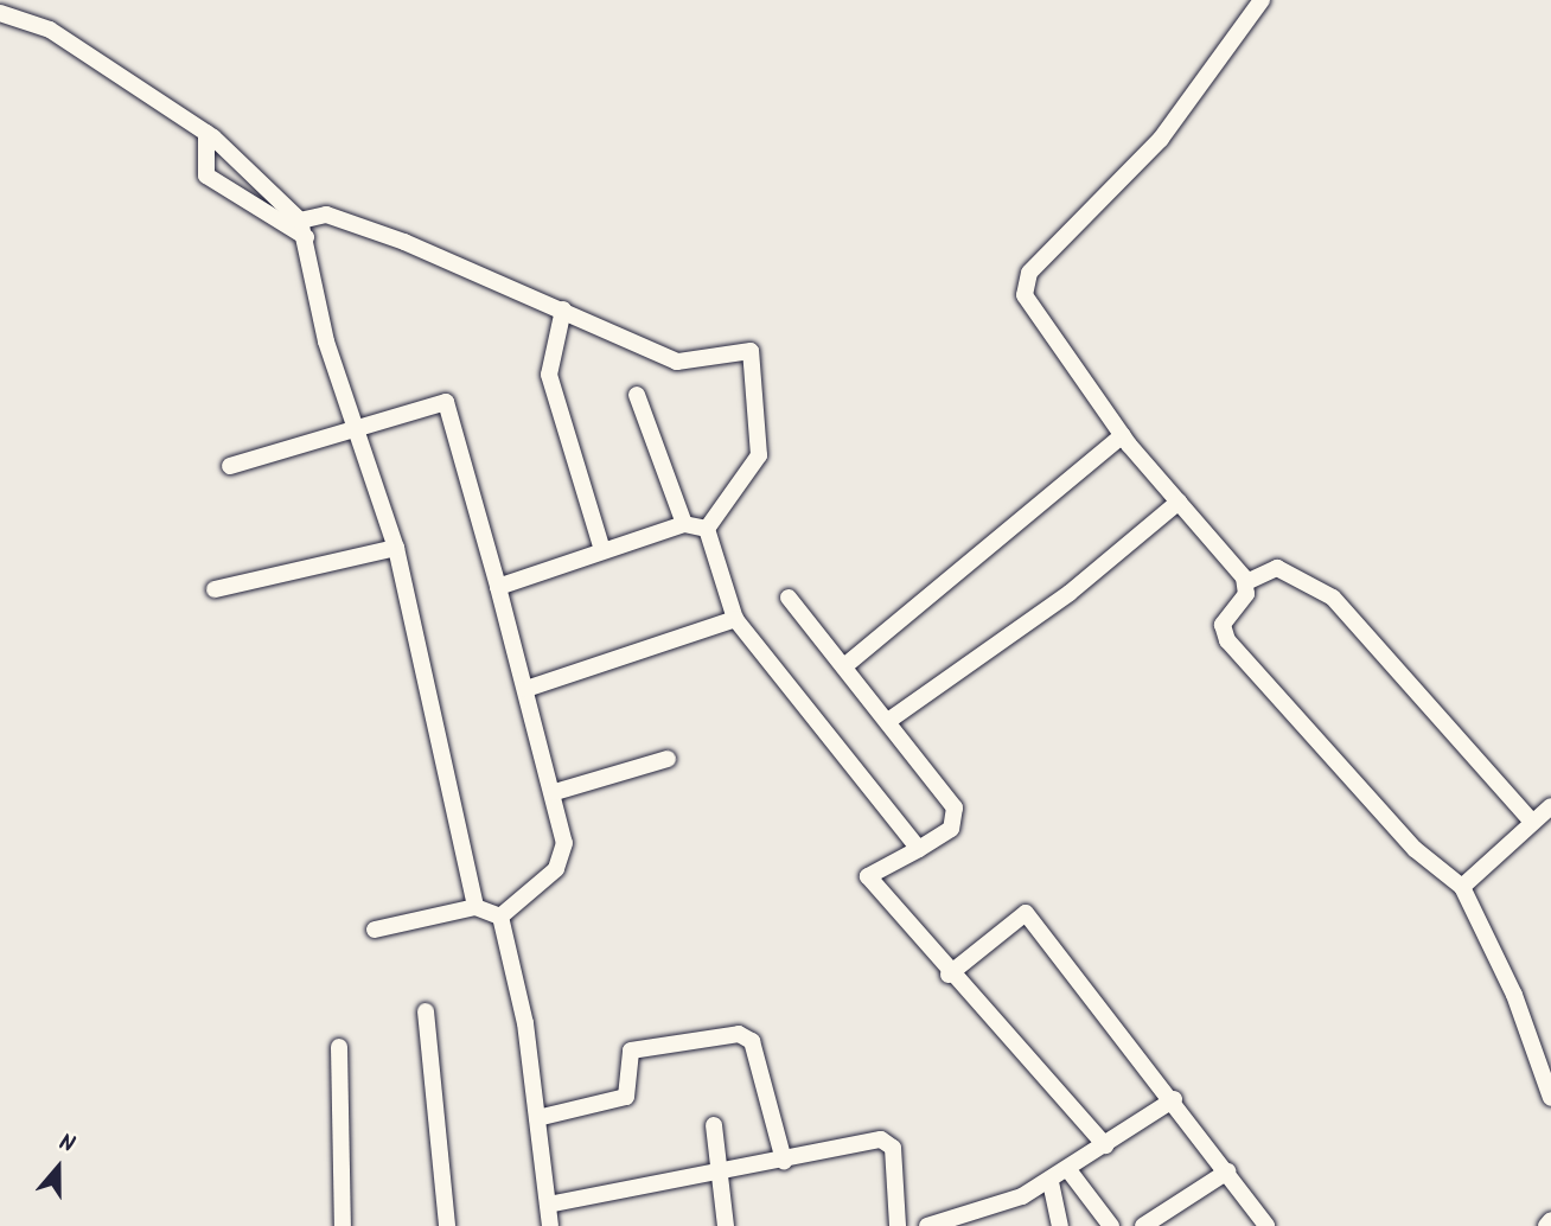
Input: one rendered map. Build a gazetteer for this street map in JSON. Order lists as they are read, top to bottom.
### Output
{
  "north": "top"
}
